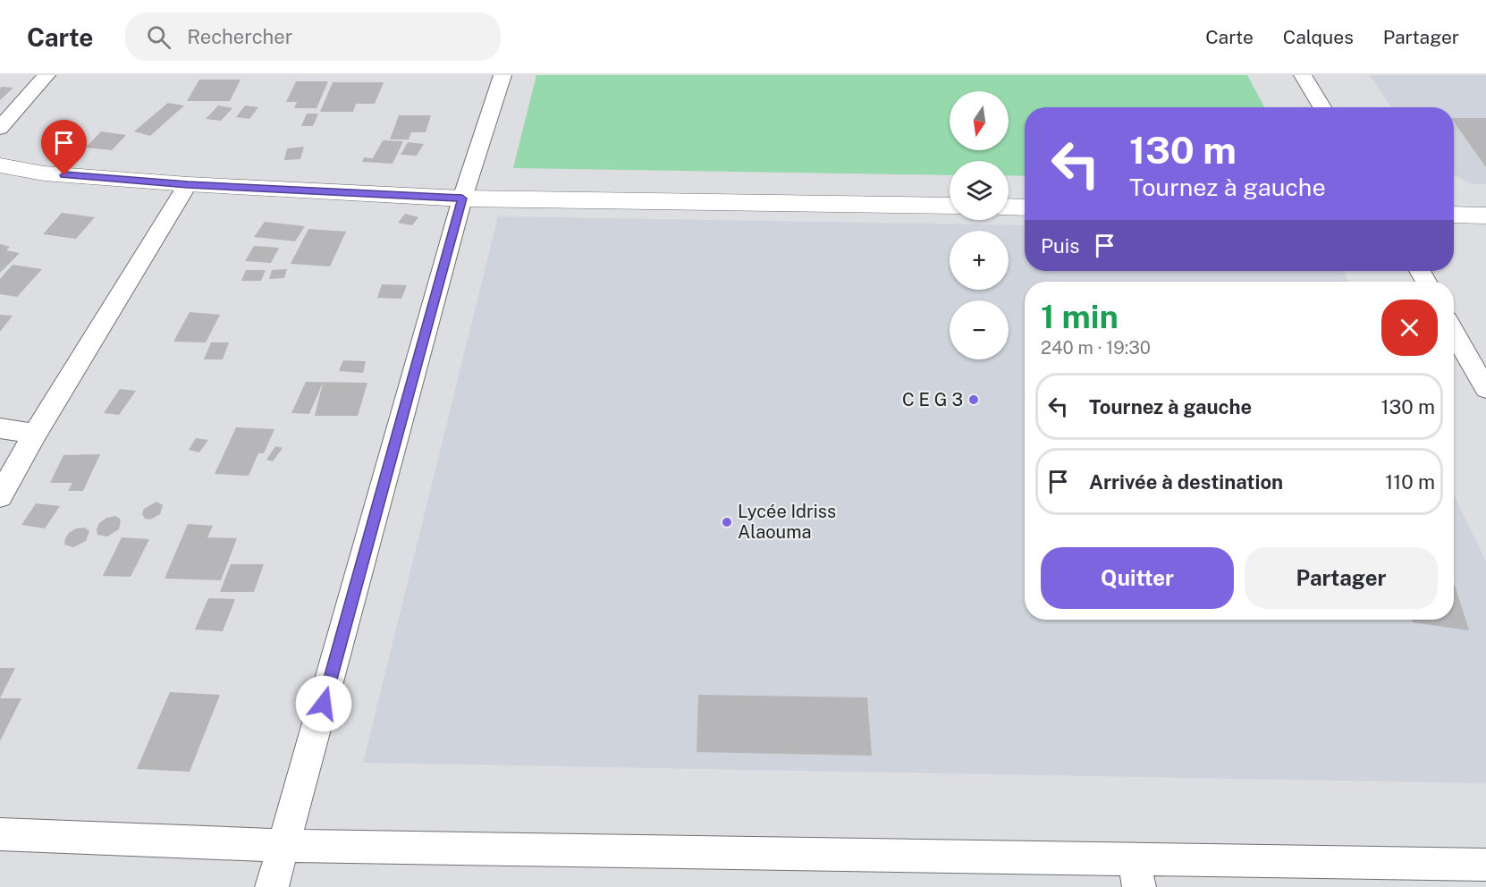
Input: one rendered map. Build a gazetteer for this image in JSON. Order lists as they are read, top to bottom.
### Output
{
  "places": ["C E G 3", "Lycée Idriss Alaouma"],
  "north": "bottom",
  "page": {
    "header": "Carte",
    "search": "Rechercher",
    "nav": ["Carte", "Calques", "Partager"],
    "map_buttons": ["+", "−"],
    "turn": ["130 m", "Tournez à gauche"],
    "then": "Puis",
    "heading": ["1 min", "240 m · 19:30"],
    "list": [
      {
        "name": "Tournez à gauche",
        "value": "130 m"
      },
      {
        "name": "Arrivée à destination",
        "value": "110 m"
      }
    ],
    "buttons": ["Quitter", "Partager"]
  }
}
